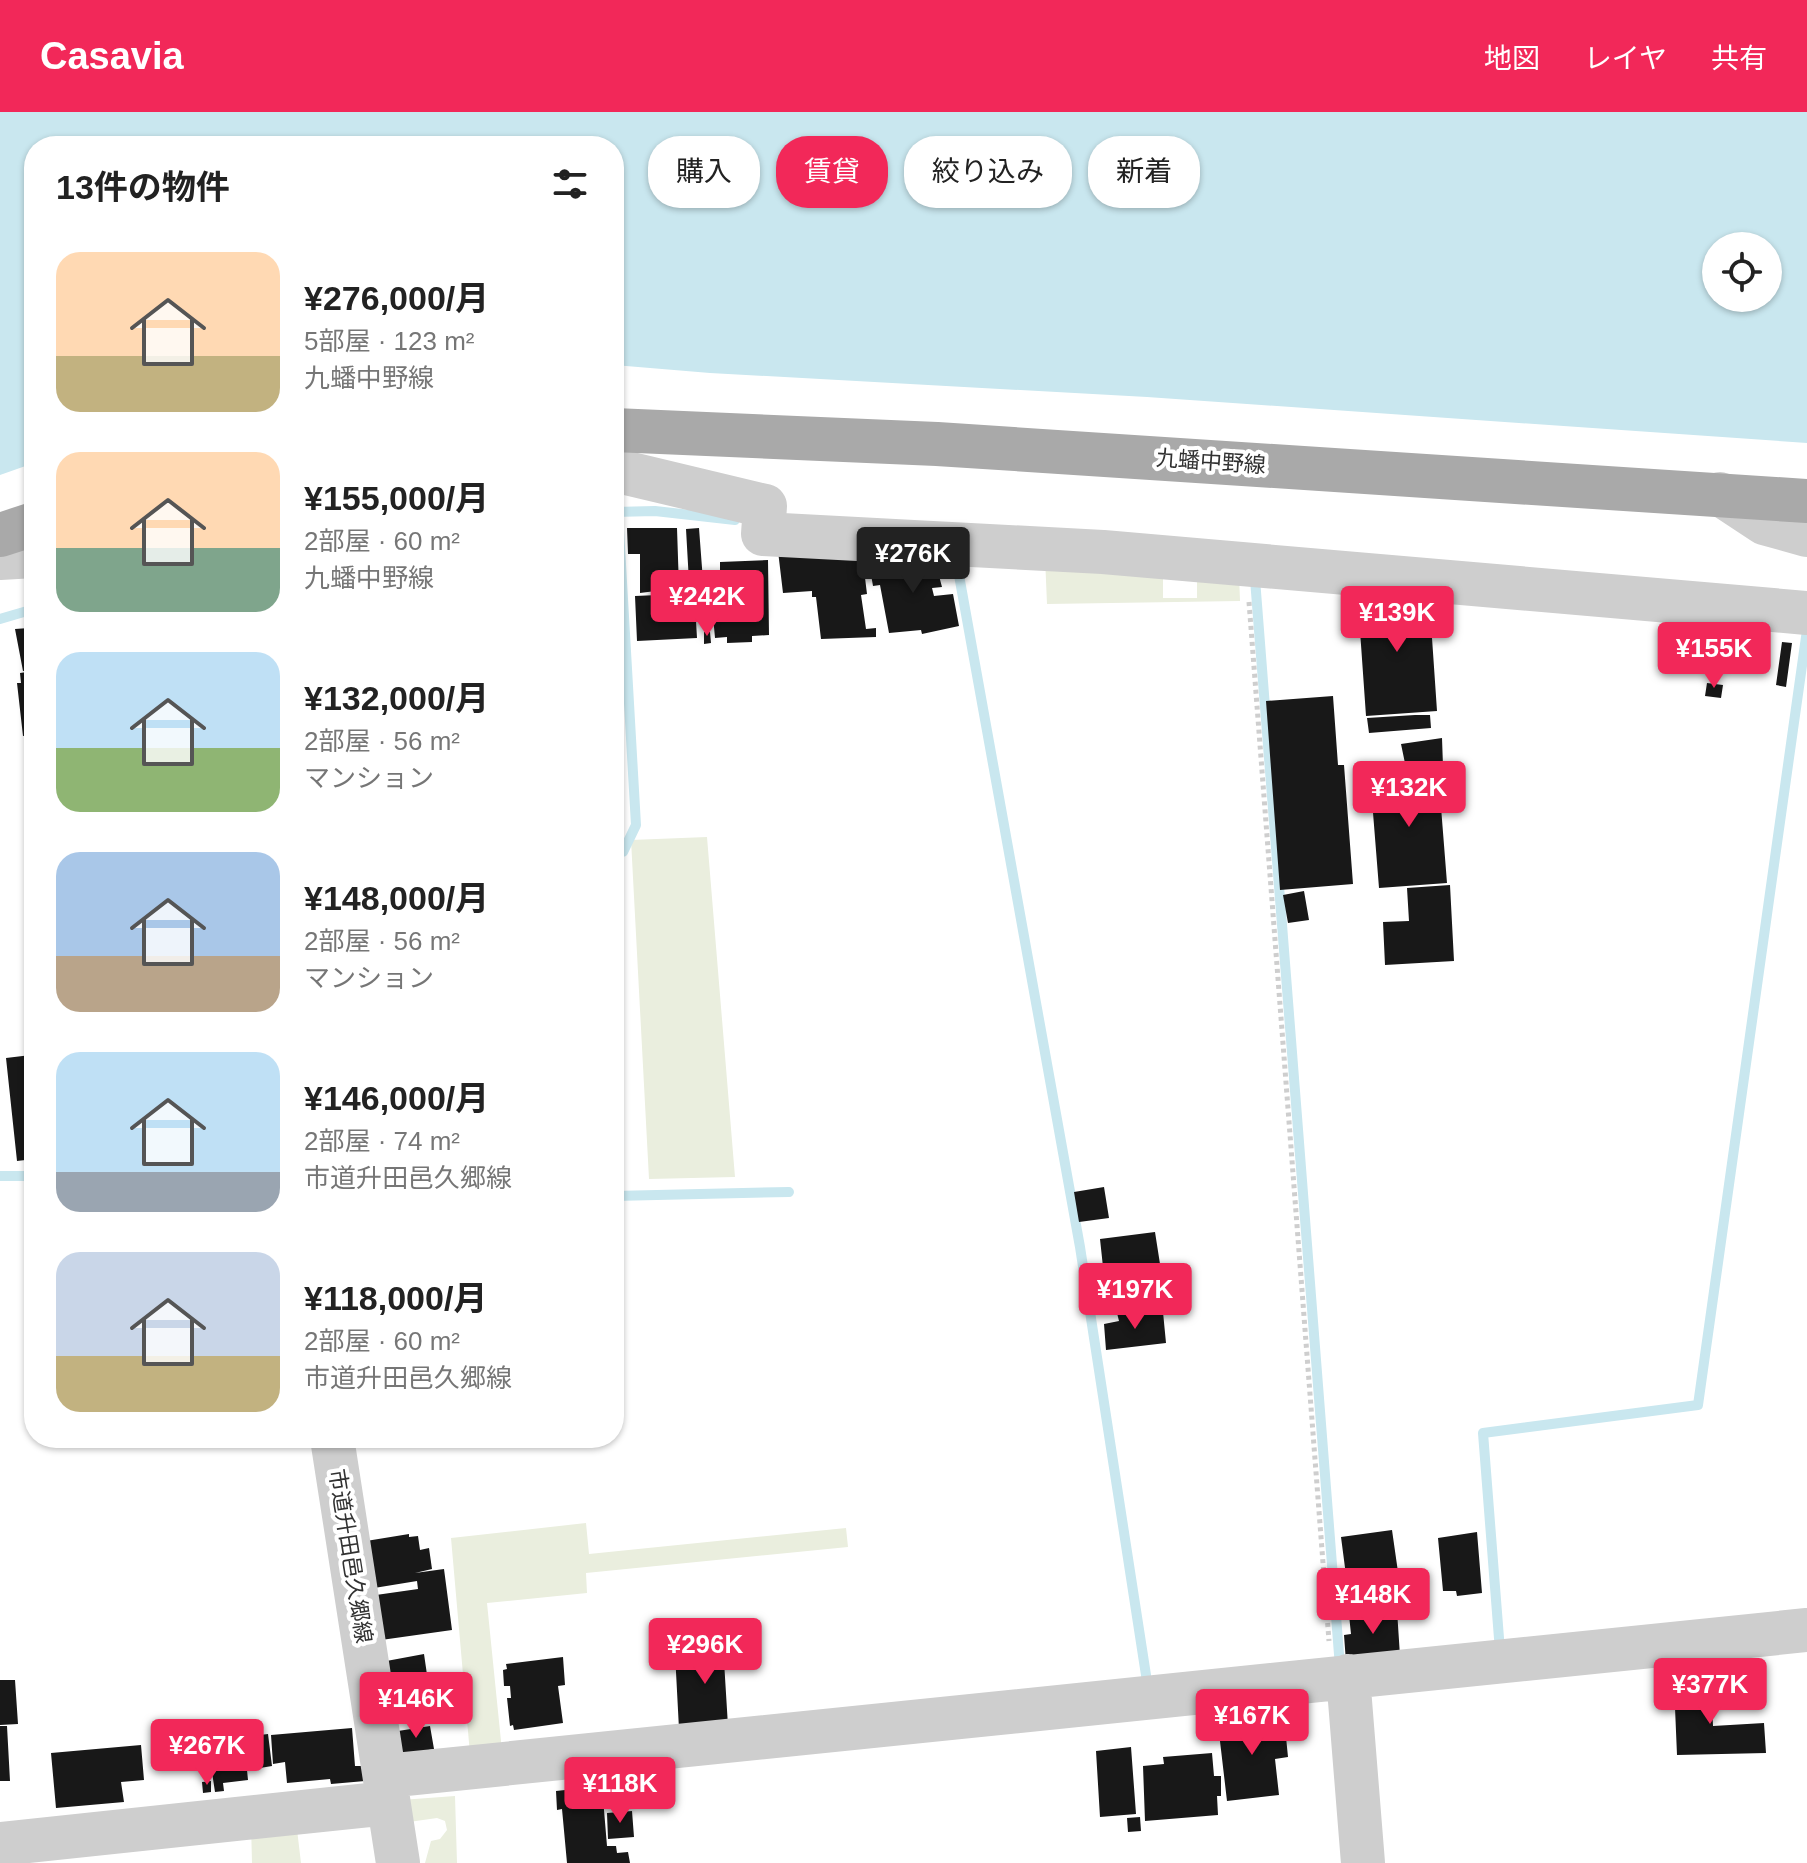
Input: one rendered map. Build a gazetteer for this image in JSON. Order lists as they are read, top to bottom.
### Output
{
  "streets": {
    "main road": ["九蟠中野線"],
    "street": ["市道升田邑久郷線"]
  },
  "page": {
    "header": "Casavia",
    "nav": ["地図", "レイヤ", "共有"],
    "chip": [
      "購入",
      "賃貸",
      "絞り込み",
      "新着"
    ],
    "heading": "13件の物件",
    "list": [
      {
        "name": "¥276,000/月",
        "note": "5部屋 · 123 m² · 九蟠中野線"
      },
      {
        "name": "¥155,000/月",
        "note": "2部屋 · 60 m² · 九蟠中野線"
      },
      {
        "name": "¥132,000/月",
        "note": "2部屋 · 56 m² · マンション"
      },
      {
        "name": "¥148,000/月",
        "note": "2部屋 · 56 m² · マンション"
      },
      {
        "name": "¥146,000/月",
        "note": "2部屋 · 74 m² · 市道升田邑久郷線"
      },
      {
        "name": "¥118,000/月",
        "note": "2部屋 · 60 m² · 市道升田邑久郷線"
      }
    ],
    "price": [
      "¥276K",
      "¥242K",
      "¥139K",
      "¥155K",
      "¥132K",
      "¥197K",
      "¥148K",
      "¥296K",
      "¥377K",
      "¥146K",
      "¥167K",
      "¥267K",
      "¥118K"
    ]
  }
}
